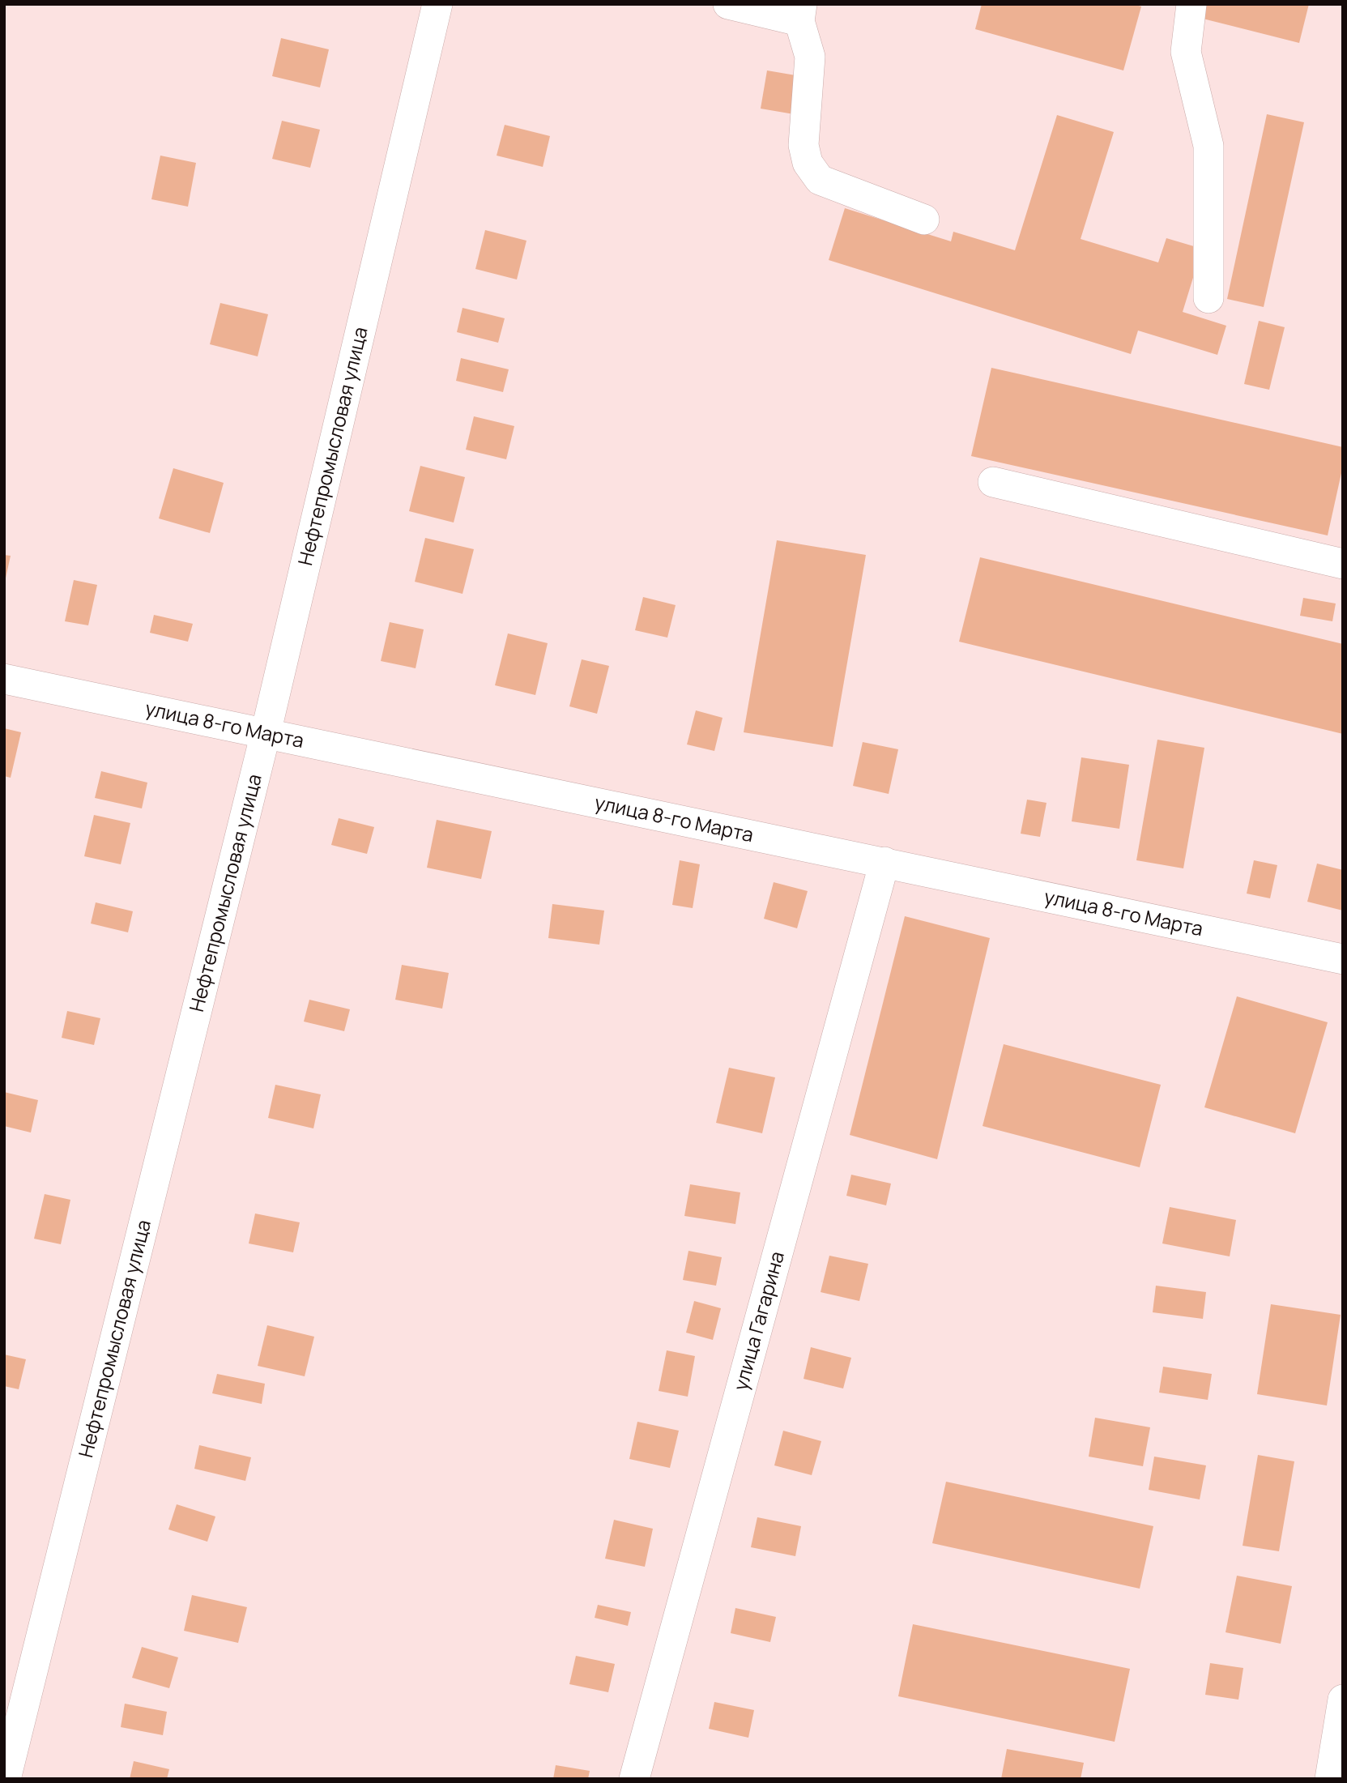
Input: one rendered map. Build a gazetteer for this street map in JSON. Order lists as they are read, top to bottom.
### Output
{
  "streets": {
    "street": ["Нефтепромысловая улица", "улица 8-го Марта", "улица Гагарина"]
  },
  "crossings": [
    ["Нефтепромысловая улица", "улица 8-го Марта"],
    ["улица 8-го Марта", "улица Гагарина"]
  ]
}
